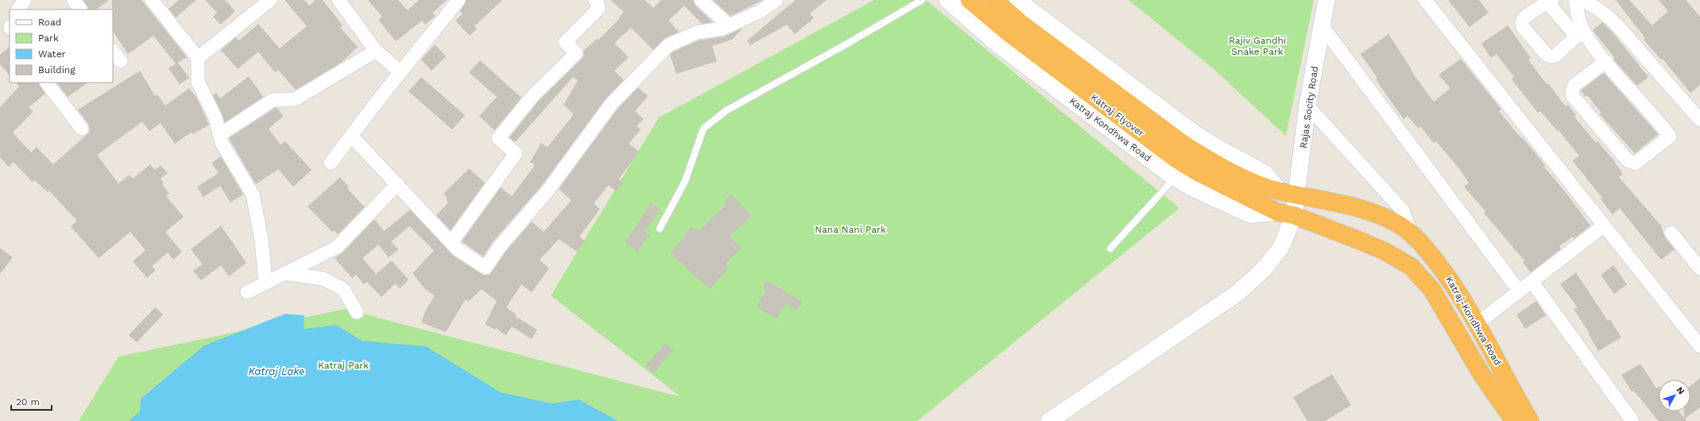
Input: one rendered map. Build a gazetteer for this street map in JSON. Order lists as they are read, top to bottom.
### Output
{
  "streets": {
    "highway": ["Katraj Flyover", "Katraj Kondhwa Road", "Katraj-Kondhwa Road"],
    "street": ["Rajas Socity Road"]
  },
  "crossings": [
    ["Rajas Socity Road", "Katraj Kondhwa Road"],
    ["Rajas Socity Road", "Katraj-Kondhwa Road"],
    ["Katraj Flyover", "Katraj Kondhwa Road"],
    ["Katraj Kondhwa Road", "Katraj-Kondhwa Road"]
  ],
  "water": ["Katraj Lake"],
  "parks": ["Rajiv Gandhi Snake Park", "Nana Nani Park", "Katraj Park"],
  "legend": [
    "Road",
    "Park",
    "Water",
    "Building"
  ],
  "scale_bar": "20 m",
  "north": "top right"
}
